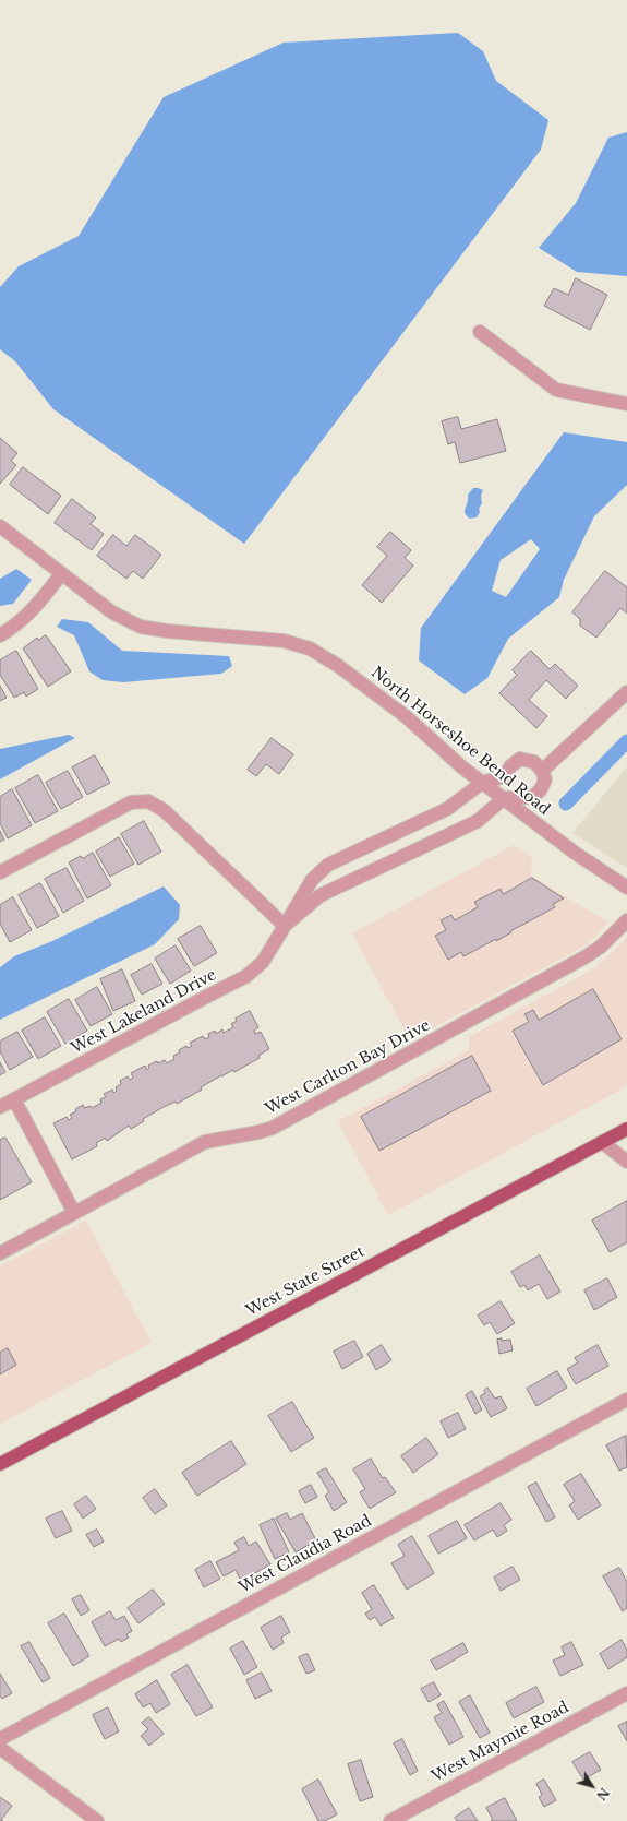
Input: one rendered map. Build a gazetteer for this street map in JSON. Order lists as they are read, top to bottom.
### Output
{
  "streets": {
    "main road": ["West State Street"],
    "street": [
      "North Horseshoe Bend Road",
      "West Lakeland Drive",
      "West Carlton Bay Drive",
      "West Claudia Road",
      "West Maymie Road"
    ]
  },
  "crossings": [
    ["North Horseshoe Bend Road", "West Lakeland Drive"]
  ],
  "north": "bottom right"
}
